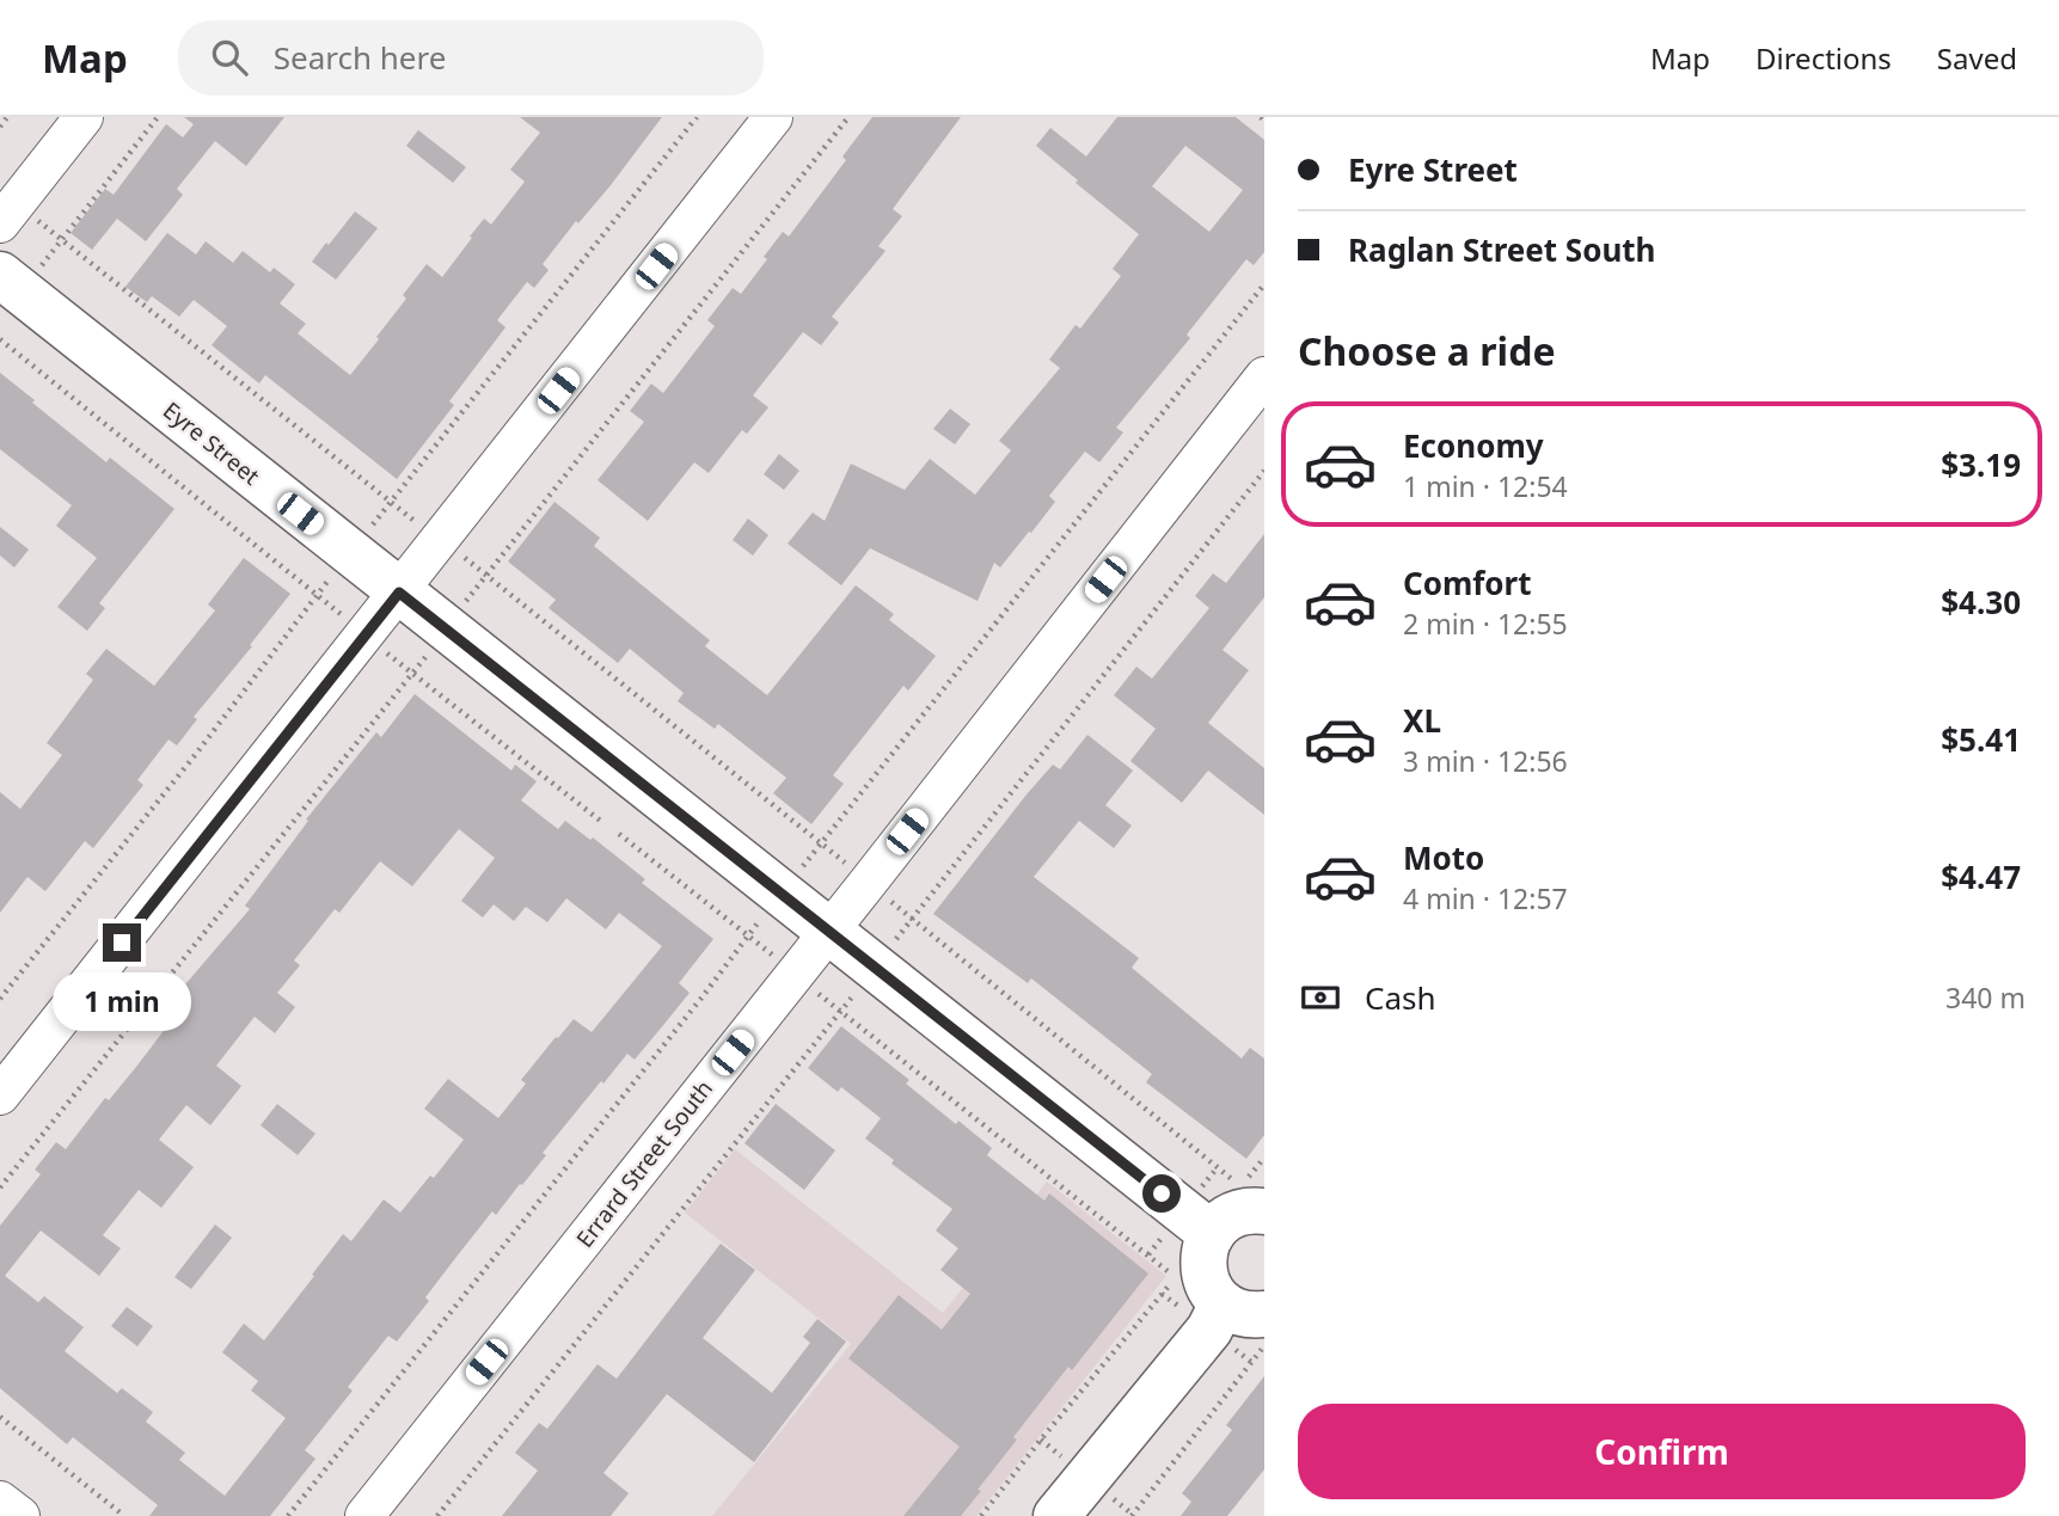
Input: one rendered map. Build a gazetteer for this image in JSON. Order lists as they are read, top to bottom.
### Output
{
  "streets": {
    "main road": ["Eyre Street"],
    "street": ["Errard Street South"]
  },
  "crossings": [
    ["Eyre Street", "Errard Street South"]
  ],
  "page": {
    "header": "Map",
    "search": "Search here",
    "nav": ["Map", "Directions", "Saved"],
    "banner": ["Eyre Street", "Raglan Street South"],
    "heading": "Choose a ride",
    "list": [
      {
        "name": "Economy",
        "note": "1 min · 12:54",
        "value": "$3.19"
      },
      {
        "name": "Comfort",
        "note": "2 min · 12:55",
        "value": "$4.30"
      },
      {
        "name": "XL",
        "note": "3 min · 12:56",
        "value": "$5.41"
      },
      {
        "name": "Moto",
        "note": "4 min · 12:57",
        "value": "$4.47"
      }
    ],
    "pay": ["Cash", "340 m"],
    "bubble": "1 min",
    "buttons": "Confirm"
  }
}
